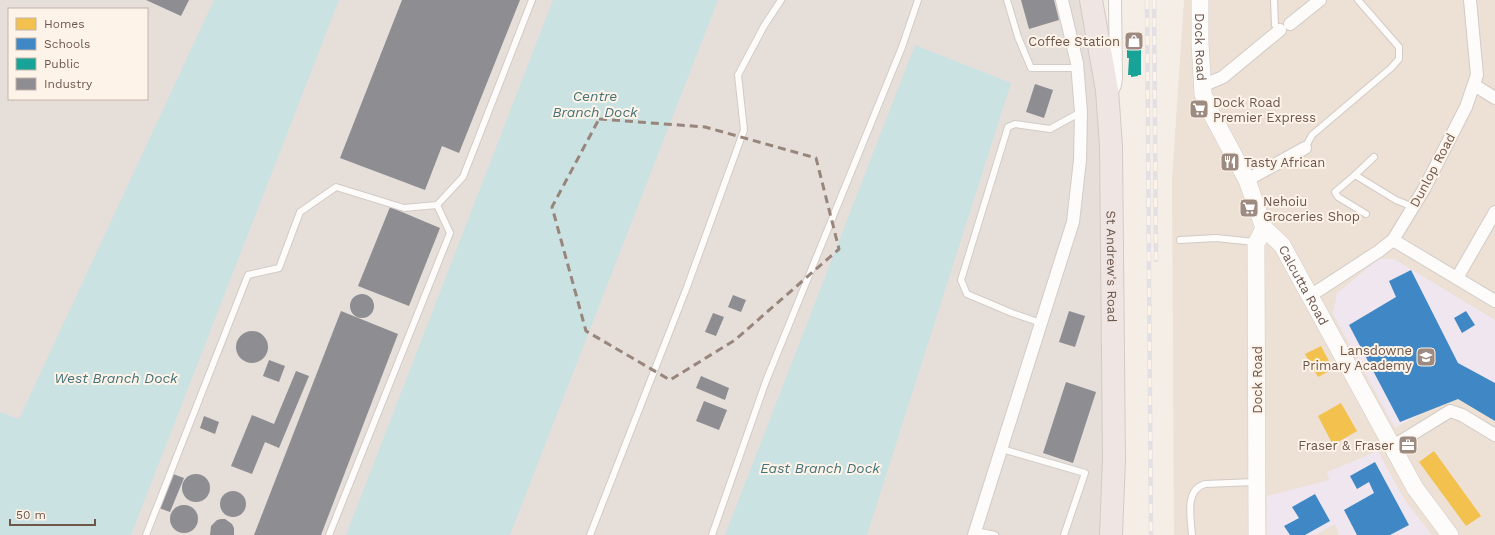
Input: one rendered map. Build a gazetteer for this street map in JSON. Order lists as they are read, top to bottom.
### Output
{
  "streets": {
    "highway": ["St Andrew's Road"],
    "street": ["Dock Road", "Dunlop Road", "Calcutta Road"]
  },
  "crossings": [
    ["Dock Road", "Calcutta Road"],
    ["Dunlop Road", "Calcutta Road"]
  ],
  "water": ["Centre Branch Dock", "West Branch Dock", "East Branch Dock"],
  "places": {
    "shop": ["Coffee Station"],
    "supermarket": ["Dock Road Premier Express", "Nehoiu Groceries Shop"],
    "restaurant": ["Tasty African"],
    "school or university": ["Lansdowne Primary Academy"],
    "office": ["Fraser & Fraser"]
  },
  "legend": [
    "Homes",
    "Schools",
    "Public",
    "Industry"
  ],
  "scale_bar": "50 m"
}
